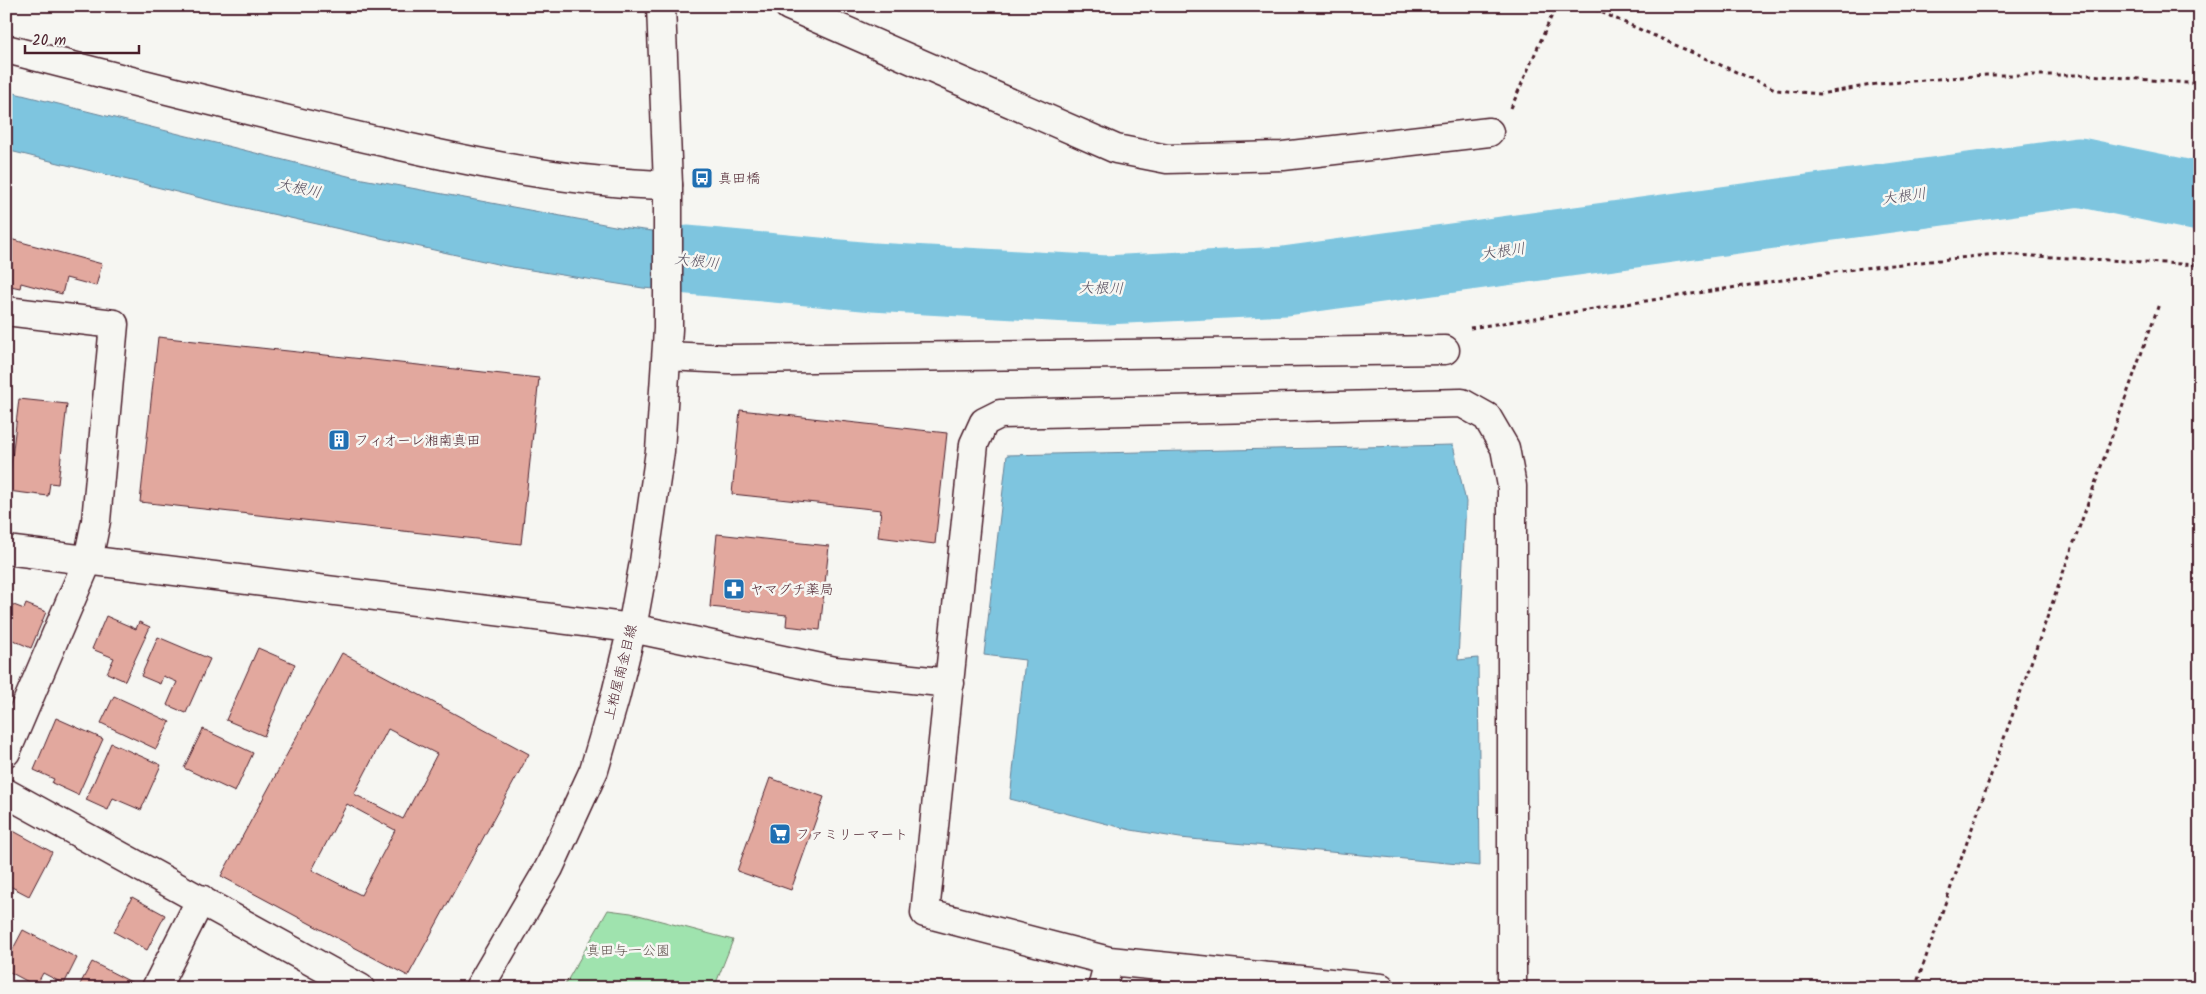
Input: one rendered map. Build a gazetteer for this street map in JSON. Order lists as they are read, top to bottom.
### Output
{
  "streets": {
    "street": ["上粕屋南金目線"]
  },
  "water": ["大根川"],
  "parks": ["真田与一公園"],
  "places": {
    "bus stop": ["真田橋"],
    "building": ["フィオーレ湘南真田"],
    "pharmacy": ["ヤマグチ薬局"],
    "supermarket": ["ファミリーマート"]
  },
  "scale_bar": "20 m"
}
